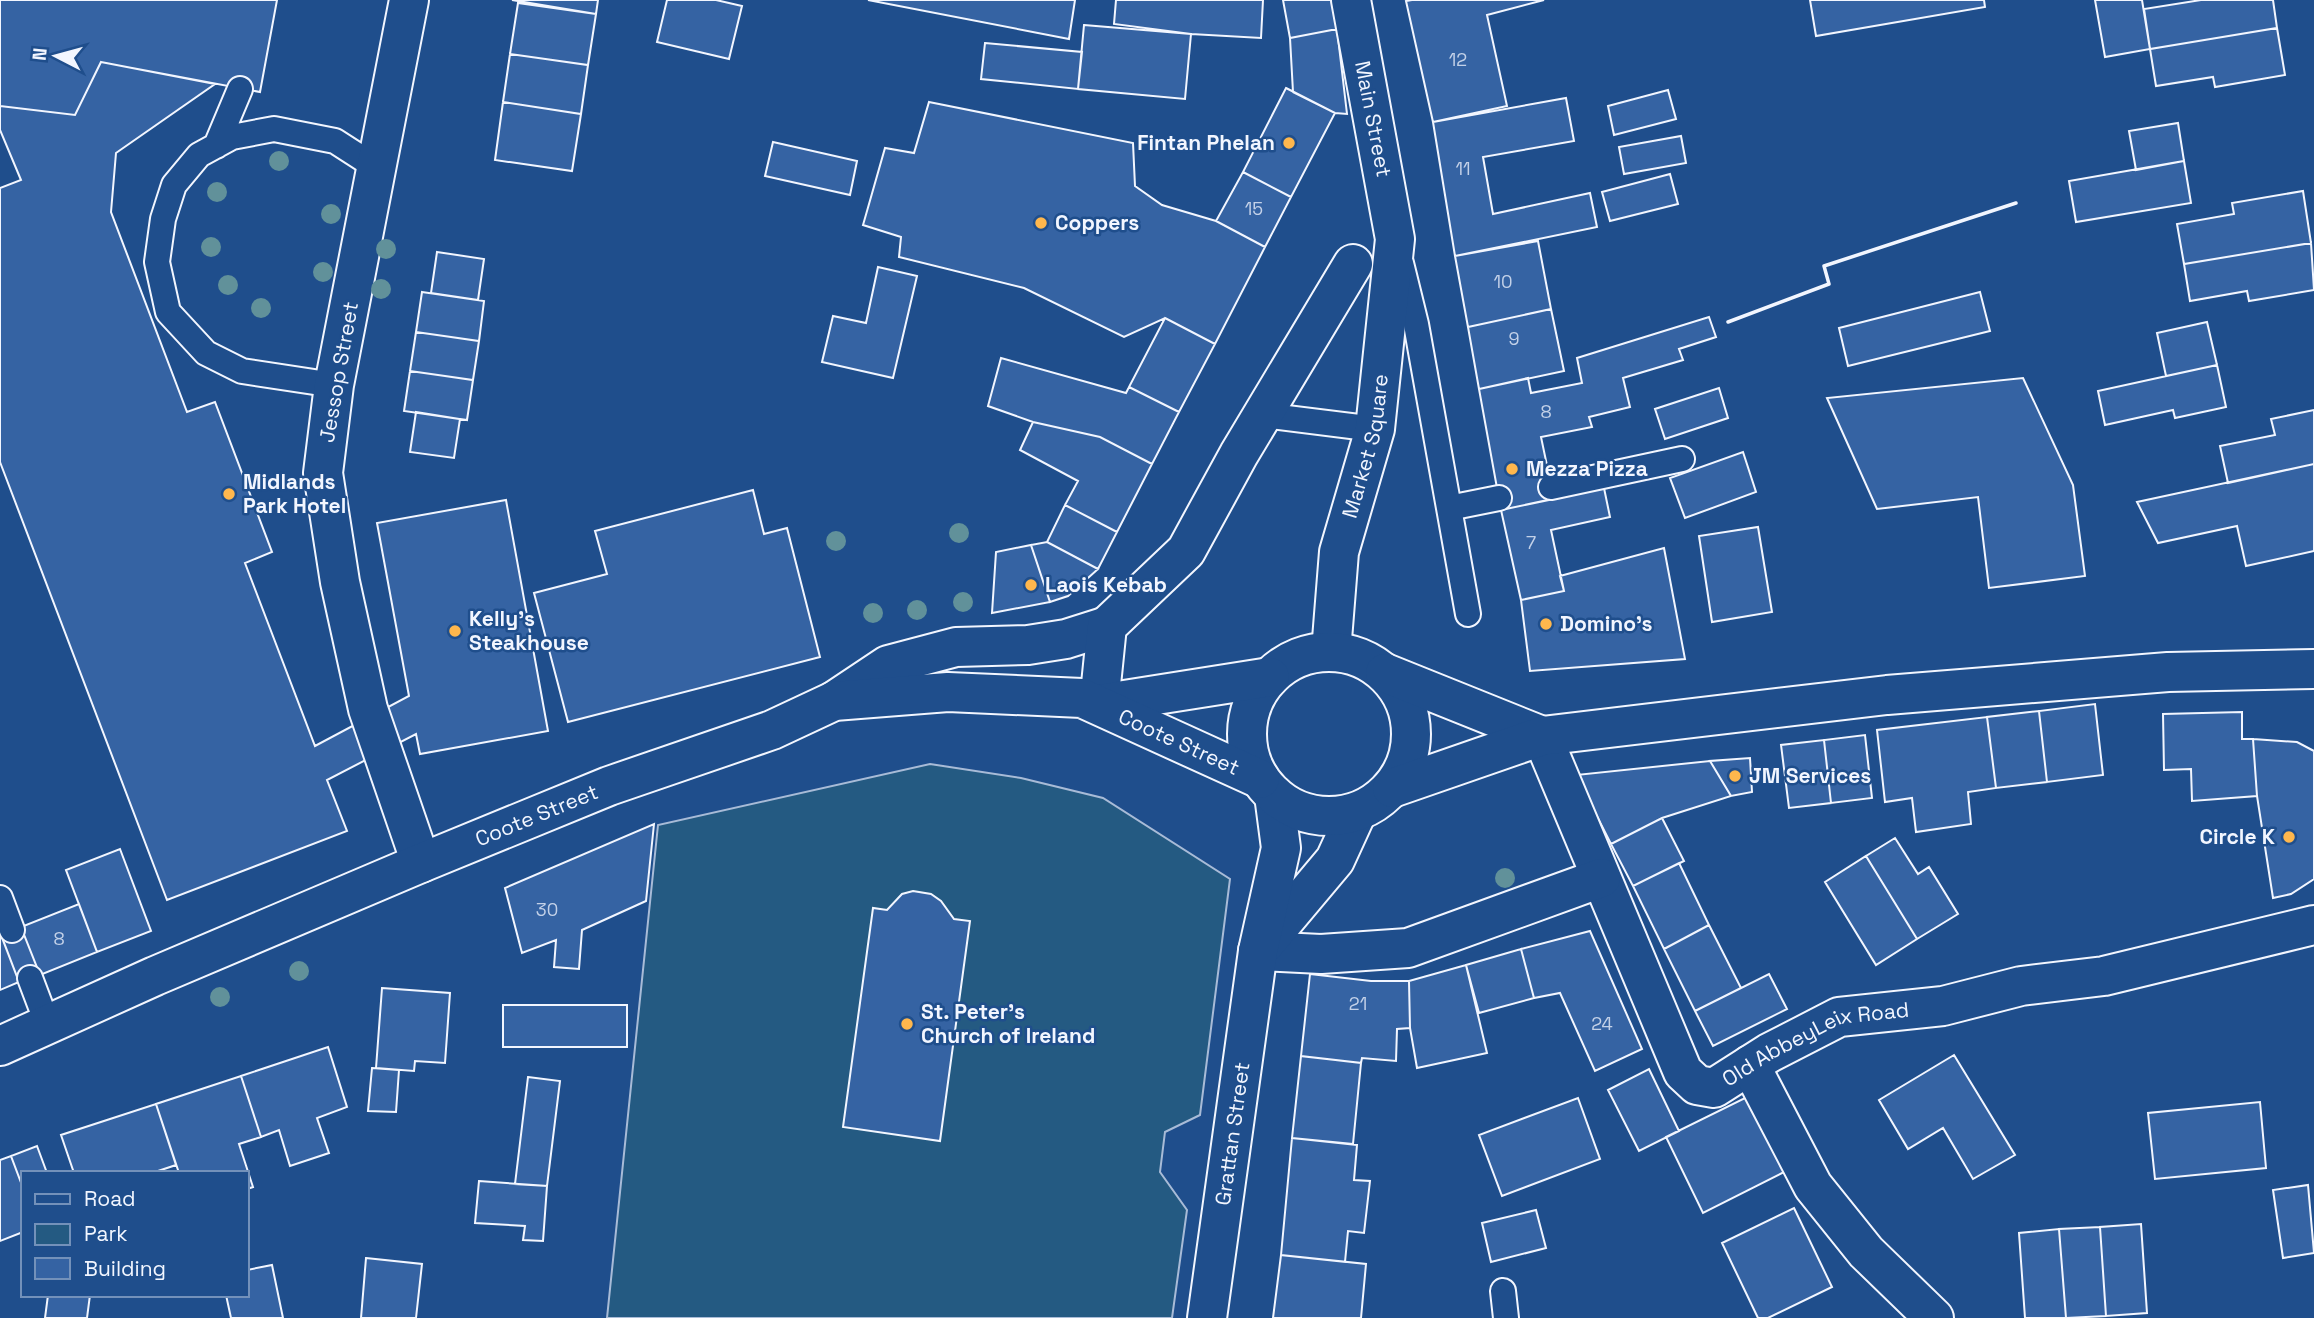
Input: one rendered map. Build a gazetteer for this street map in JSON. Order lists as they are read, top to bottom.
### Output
{
  "streets": {
    "street": [
      "Main Street",
      "Jessop Street",
      "Market Square",
      "Coote Street",
      "Old AbbeyLeix Road",
      "Grattan Street"
    ]
  },
  "crossings": [
    ["Main Street", "Market Square"],
    ["Jessop Street", "Coote Street"],
    ["Market Square", "Coote Street"],
    ["Market Square", "Grattan Street"],
    ["Coote Street", "Grattan Street"]
  ],
  "places": [
    "Fintan Phelan",
    "Coppers",
    "Mezza Pizza",
    "Midlands Park Hotel",
    "Laois Kebab",
    "Domino's",
    "Kelly’s Steakhouse",
    "JM Services",
    "Circle K",
    "St. Peter's Church of Ireland"
  ],
  "house_numbers": [
    "12",
    "11",
    "15",
    "10",
    "9",
    "8",
    "7",
    "30",
    "8",
    "21",
    "24"
  ],
  "legend": ["Road", "Park", "Building"],
  "north": "left"
}
